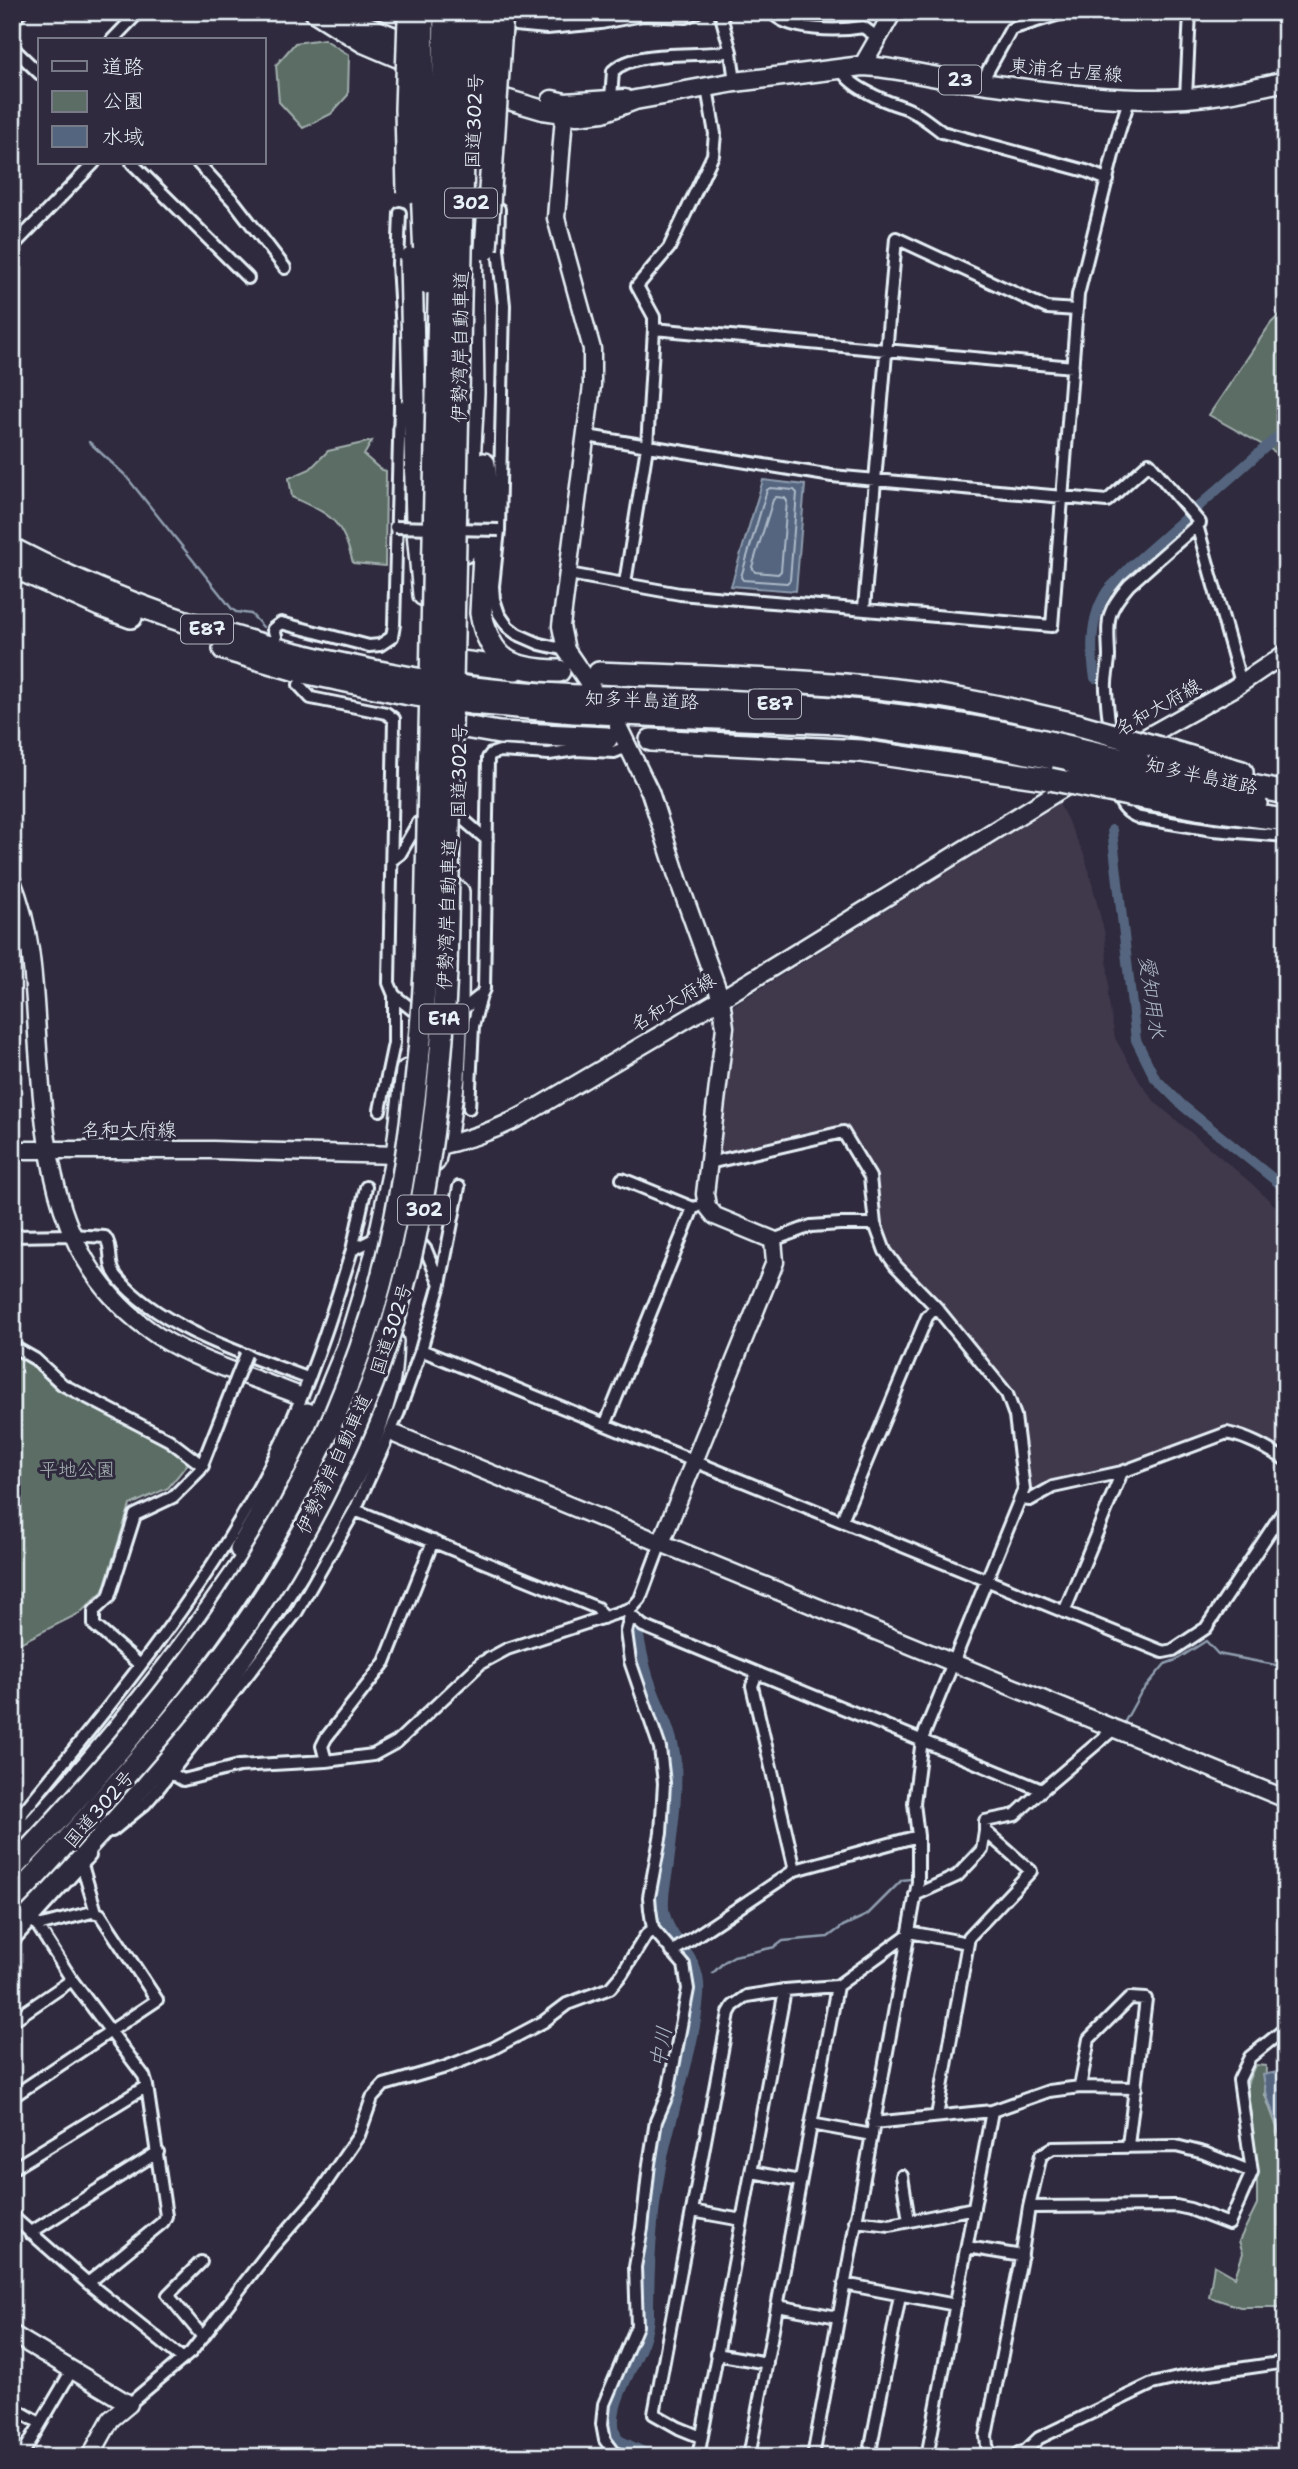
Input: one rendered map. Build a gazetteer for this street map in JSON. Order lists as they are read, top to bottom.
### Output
{
  "streets": {
    "highway": [
      "国道302号",
      "302",
      "伊勢湾岸自動車道",
      "E87",
      "知多半島道路",
      "E1A"
    ],
    "main road": ["東浦名古屋線", "23"],
    "street": ["名和大府線"]
  },
  "crossings": [
    ["東浦名古屋線", "国道302号"],
    ["国道302号", "名和大府線"]
  ],
  "water": ["愛知用水", "中川"],
  "parks": ["平地公園"],
  "legend": ["道路", "公園", "水域"]
}
